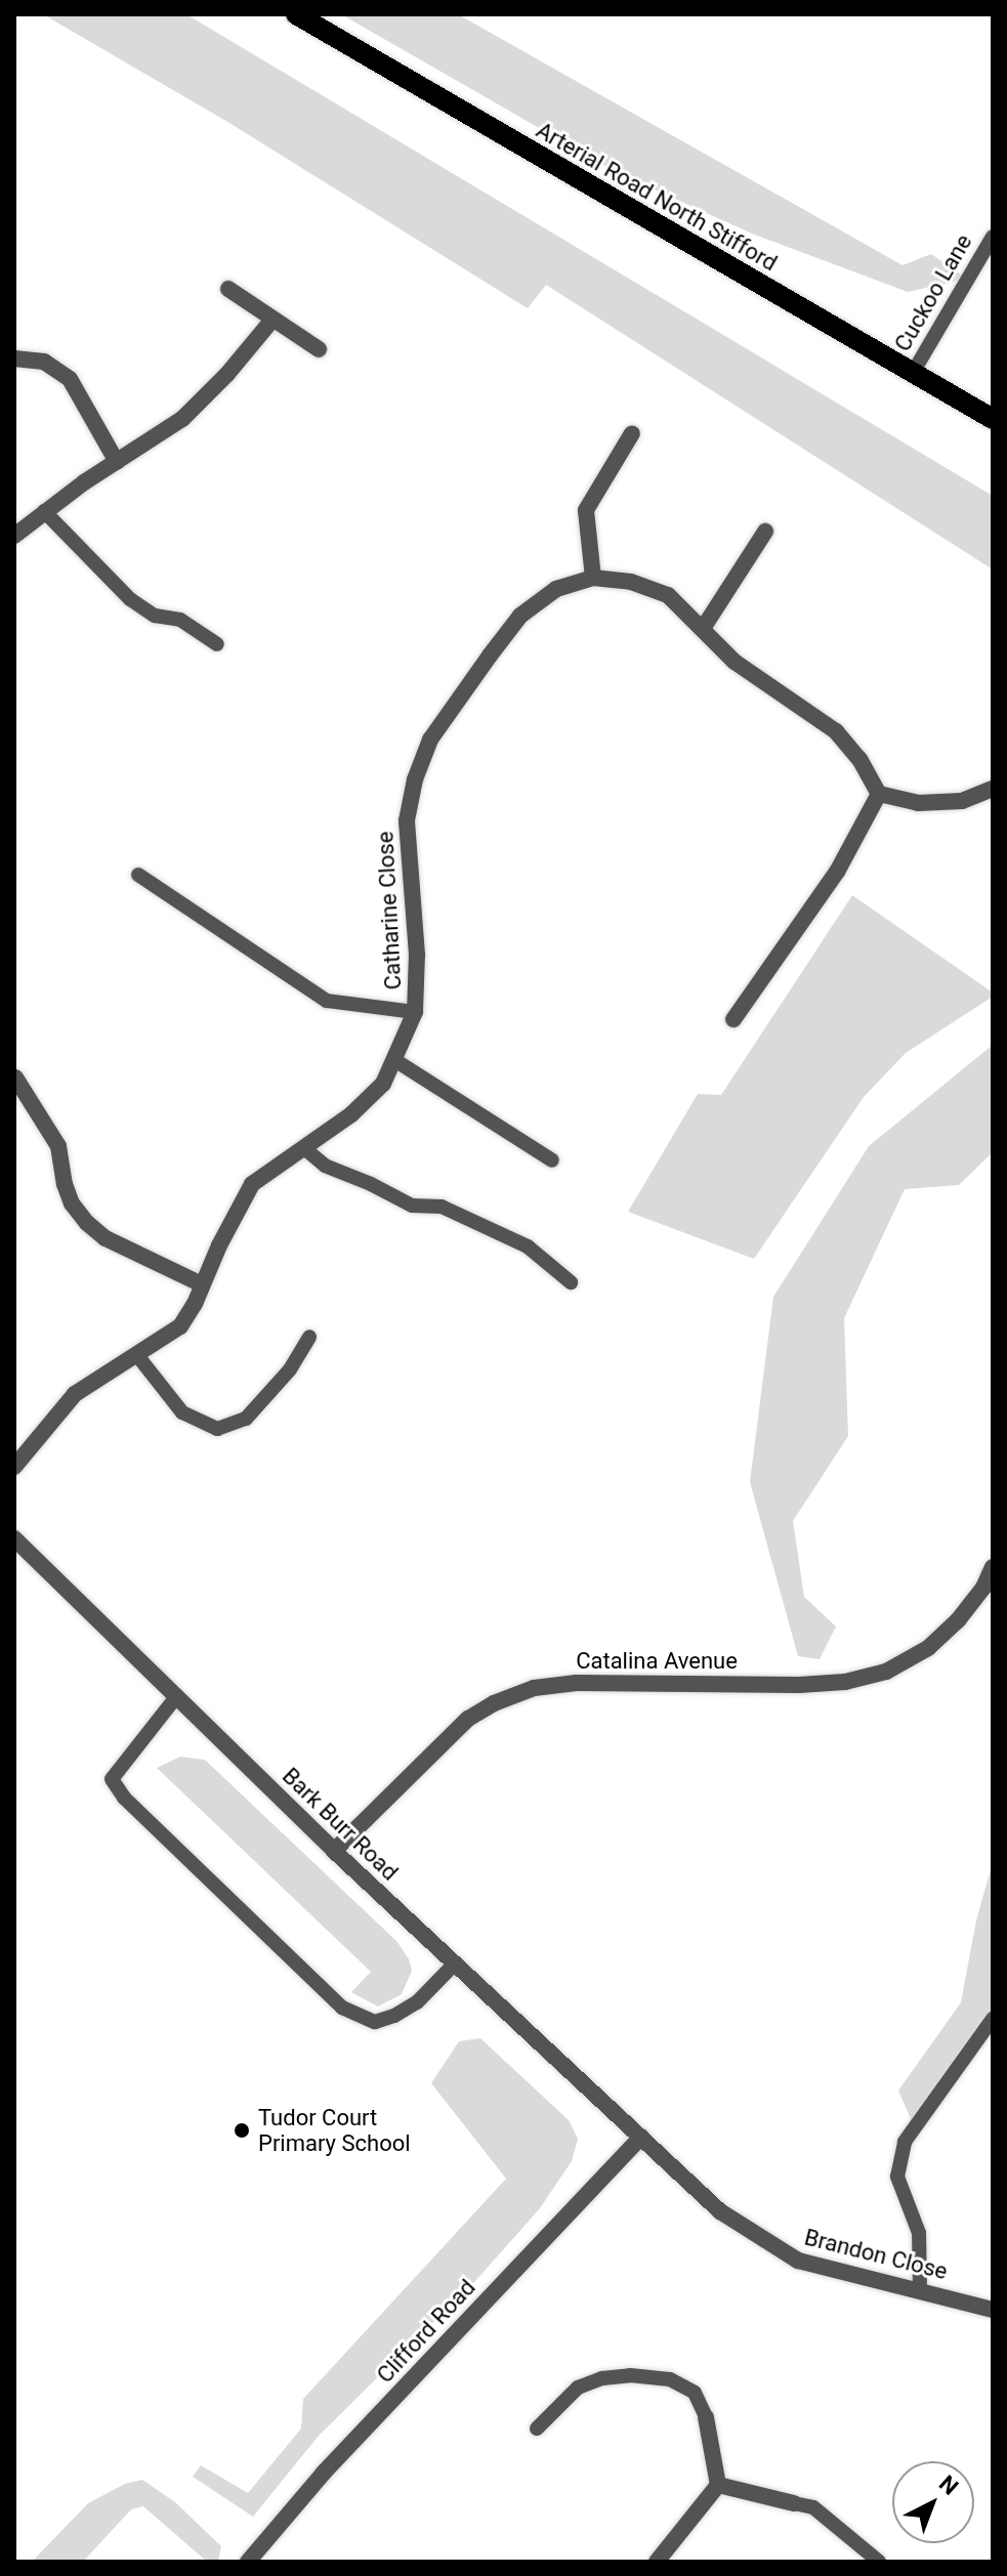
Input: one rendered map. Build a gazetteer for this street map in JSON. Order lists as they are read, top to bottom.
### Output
{
  "streets": {
    "main road": ["Arterial Road North Stifford"],
    "street": [
      "Catharine Close",
      "Catalina Avenue",
      "Bark Burr Road",
      "Brandon Close",
      "Clifford Road"
    ],
    "lane": ["Cuckoo Lane"]
  },
  "crossings": [
    ["Arterial Road North Stifford", "Cuckoo Lane"],
    ["Catalina Avenue", "Bark Burr Road"],
    ["Bark Burr Road", "Brandon Close"],
    ["Bark Burr Road", "Clifford Road"],
    ["Brandon Close", "Clifford Road"]
  ],
  "places": ["Tudor Court Primary School"],
  "north": "top right"
}
